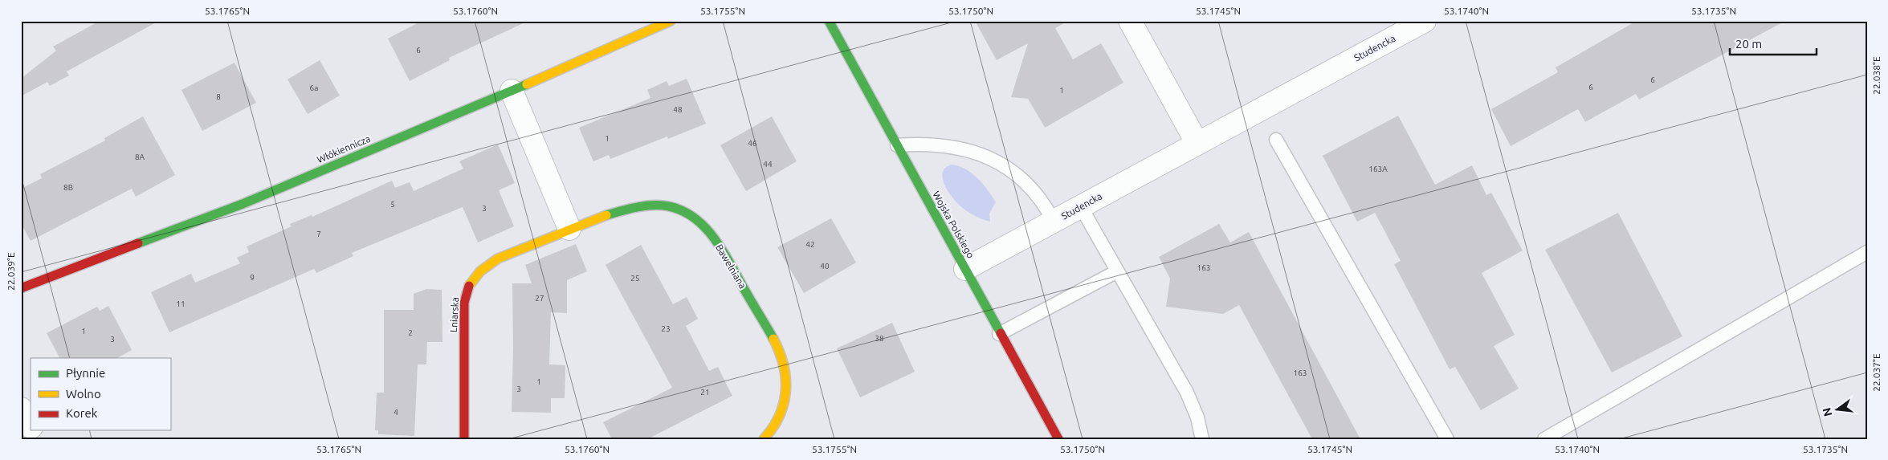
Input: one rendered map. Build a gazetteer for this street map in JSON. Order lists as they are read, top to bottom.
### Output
{
  "streets": {
    "street": [
      "Studencka",
      "Włókiennicza",
      "Wojska Polskiego",
      "Bawełniana",
      "Lniarska"
    ]
  },
  "crossings": [
    ["Studencka", "Wojska Polskiego"],
    ["Bawełniana", "Lniarska"]
  ],
  "house_numbers": [
    "6",
    "6",
    "6",
    "6a",
    "1",
    "8",
    "48",
    "1",
    "46",
    "8A",
    "44",
    "163A",
    "8B",
    "5",
    "3",
    "7",
    "42",
    "40",
    "163",
    "9",
    "25",
    "27",
    "11",
    "23",
    "1",
    "2",
    "38",
    "3",
    "163",
    "1",
    "3",
    "21",
    "4"
  ],
  "legend": ["Płynnie", "Wolno", "Korek"],
  "scale_bar": "20 m",
  "north": "left",
  "coordinates": [
    "53.1765°N",
    "53.1760°N",
    "53.1755°N",
    "53.1750°N",
    "53.1745°N",
    "53.1740°N",
    "53.1735°N",
    "22.038°E",
    "22.039°E",
    "22.037°E"
  ]
}
